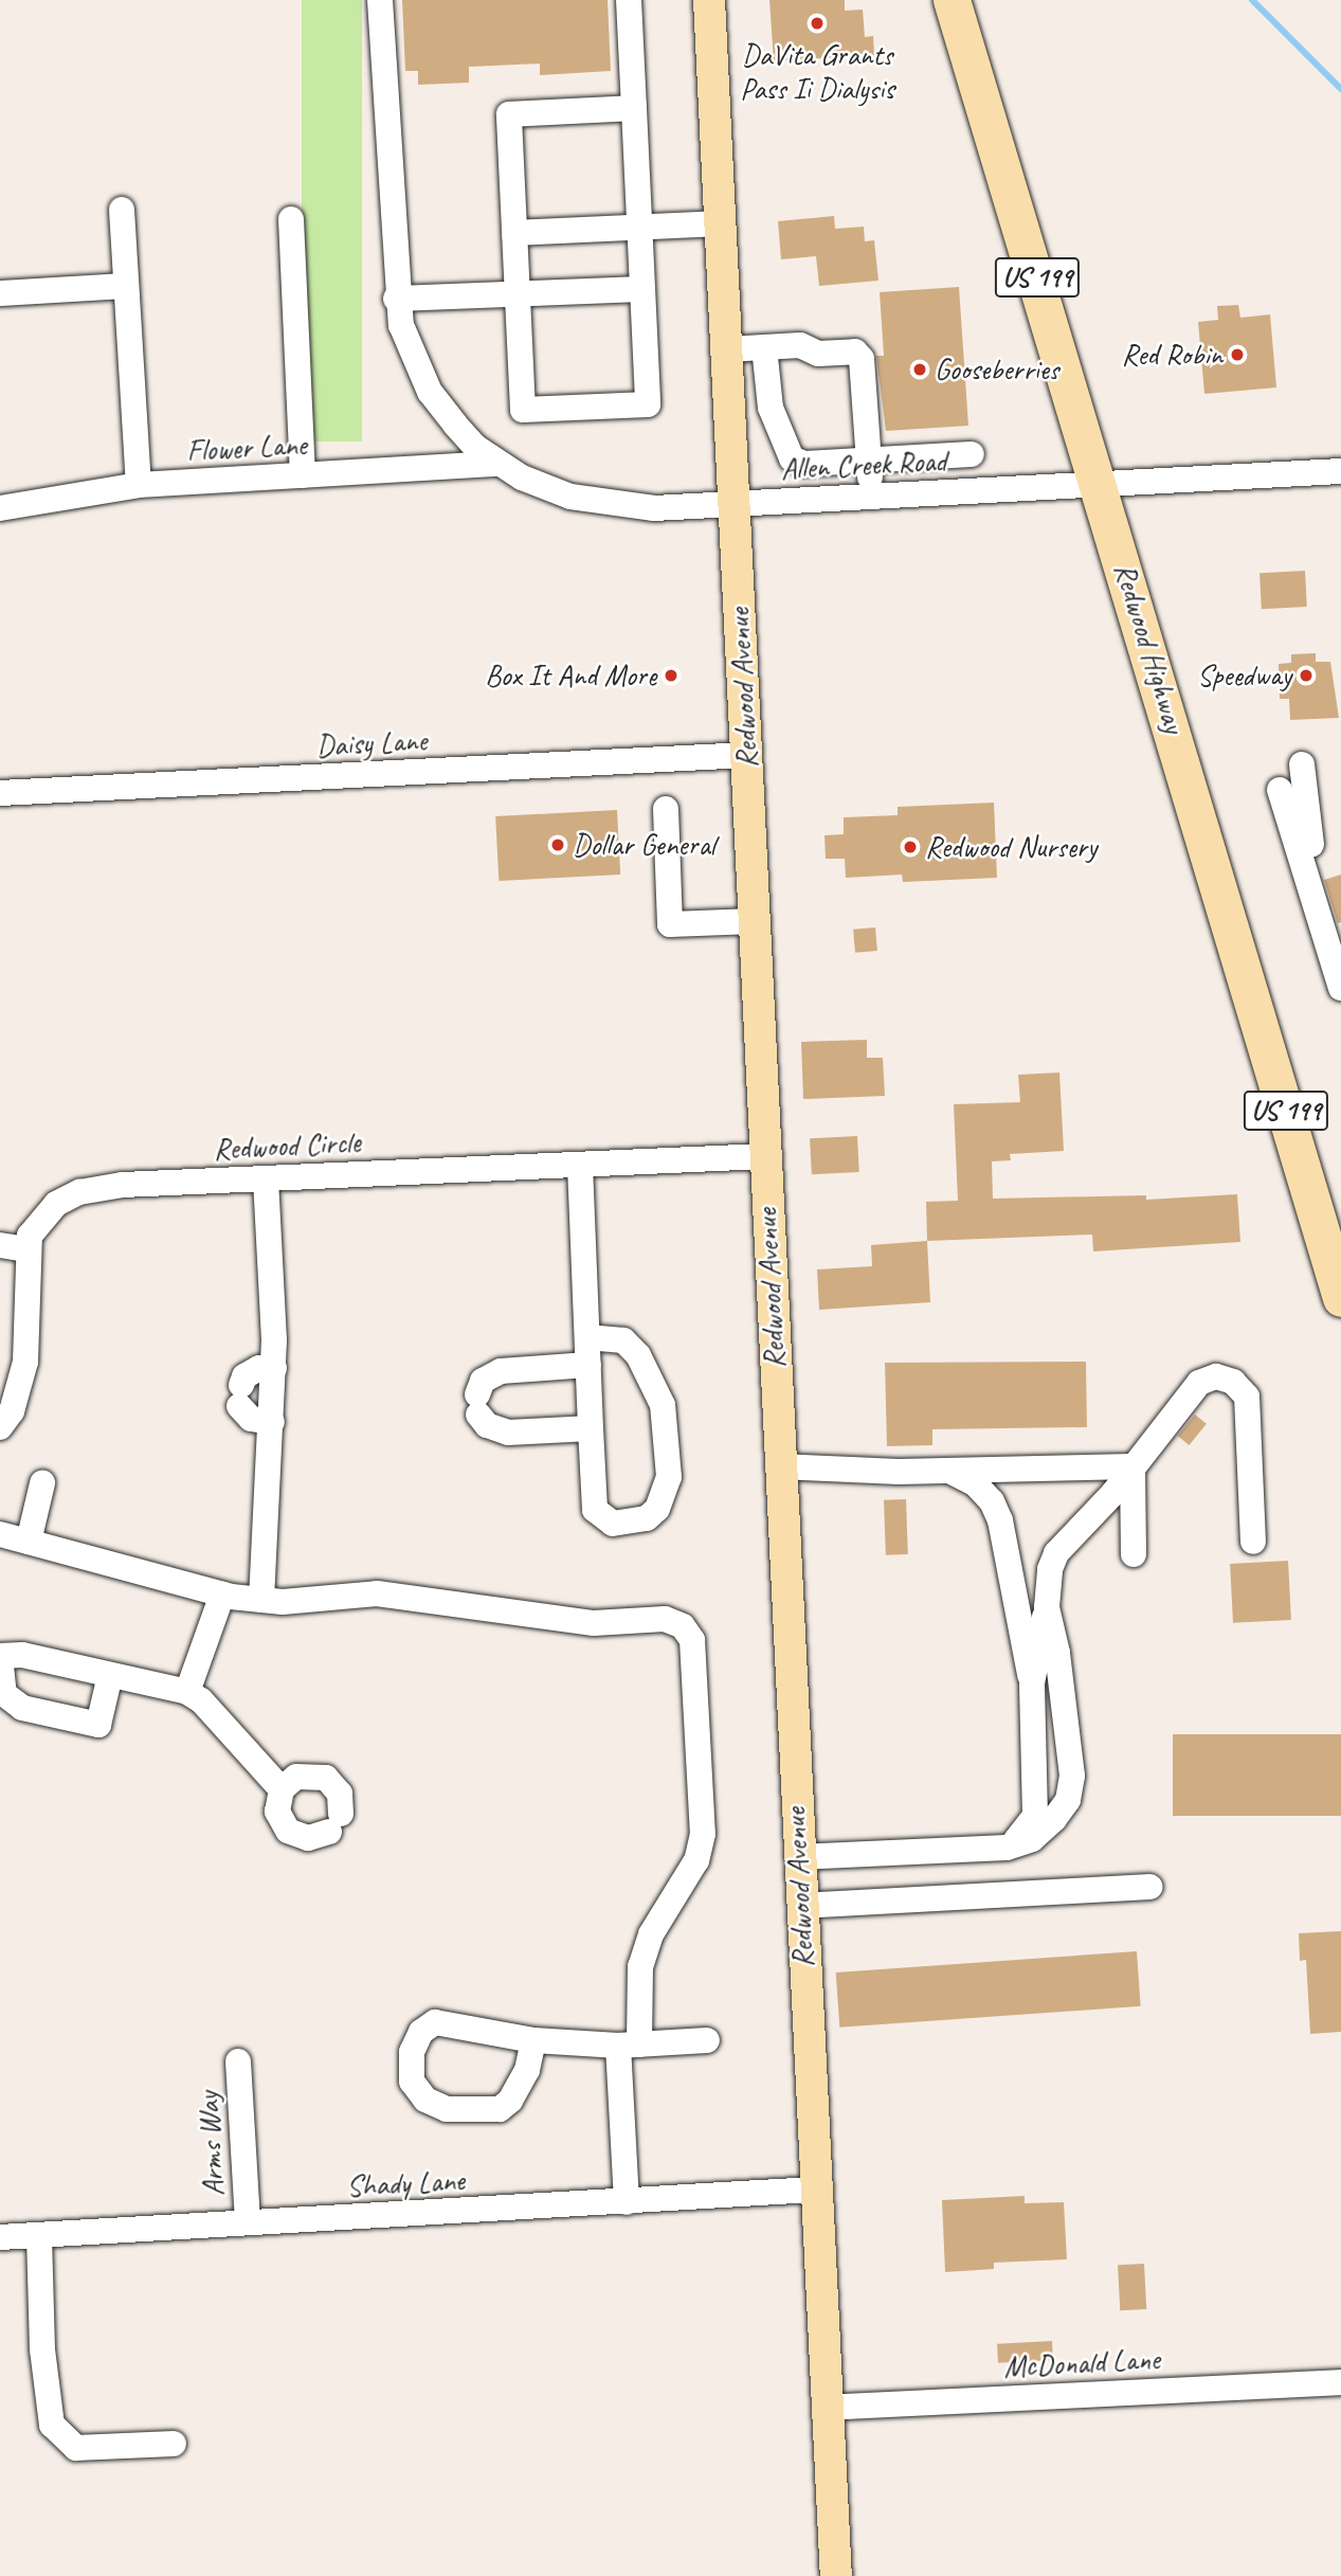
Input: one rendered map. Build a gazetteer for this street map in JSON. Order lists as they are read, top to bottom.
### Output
{
  "streets": {
    "highway": ["US 199", "Redwood Highway"],
    "main road": ["Redwood Avenue"],
    "street": [
      "Flower Lane",
      "Allen Creek Road",
      "Daisy Lane",
      "Redwood Circle",
      "Arms Way",
      "Shady Lane",
      "McDonald Lane"
    ]
  },
  "crossings": [
    ["Flower Lane", "Allen Creek Road"],
    ["Allen Creek Road", "Redwood Highway"],
    ["Allen Creek Road", "Redwood Avenue"],
    ["Redwood Avenue", "Daisy Lane"],
    ["Redwood Avenue", "Redwood Circle"],
    ["Redwood Avenue", "Shady Lane"],
    ["Redwood Avenue", "McDonald Lane"],
    ["Arms Way", "Shady Lane"]
  ],
  "places": [
    "DaVita Grants Pass Ii Dialysis",
    "Red Robin",
    "Gooseberries",
    "Box It And More",
    "Speedway",
    "Dollar General",
    "Redwood Nursery"
  ]
}
